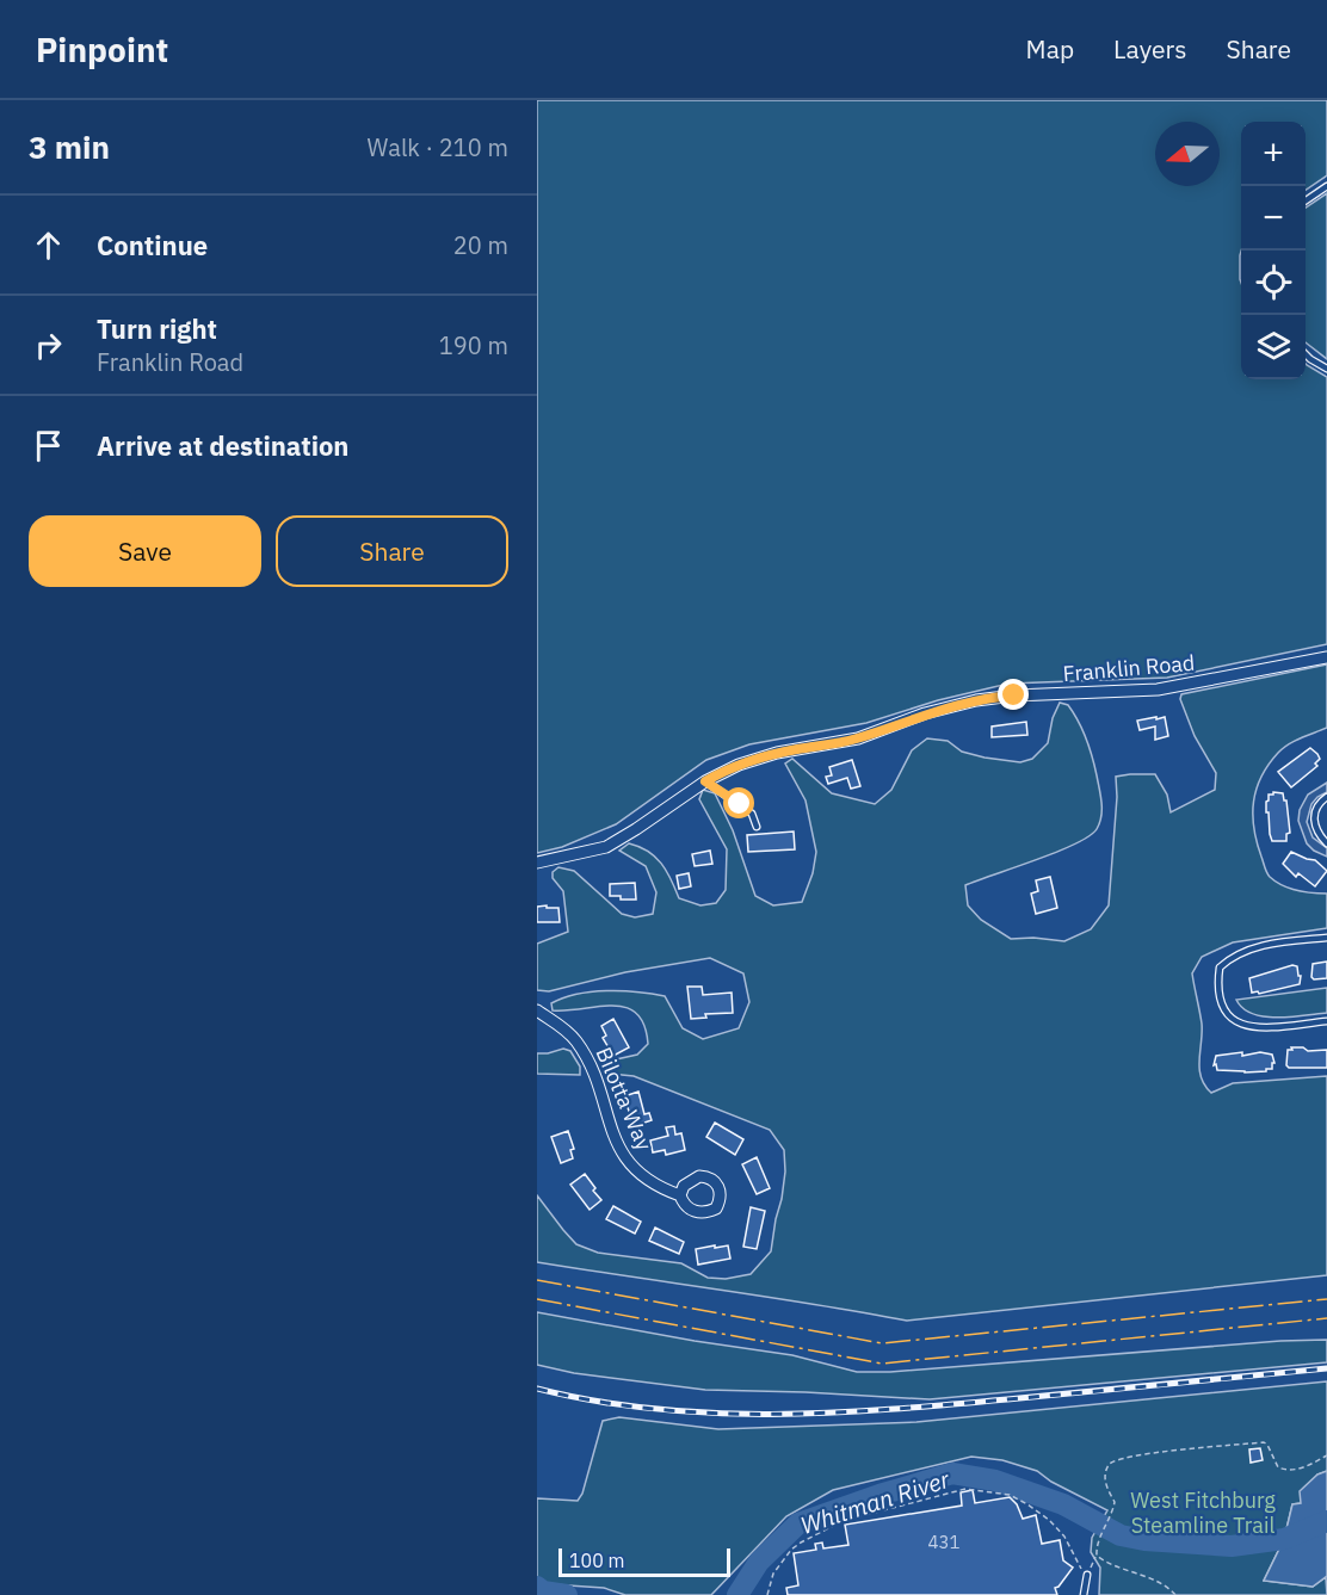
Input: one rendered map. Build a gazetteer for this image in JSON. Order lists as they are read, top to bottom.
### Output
{
  "streets": {
    "street": ["Franklin Road", "Bilotta Way"]
  },
  "water": ["Whitman River"],
  "parks": ["West Fitchburg Steamline Trail"],
  "house_numbers": ["431"],
  "scale_bar": "100 m",
  "north": "left",
  "page": {
    "header": "Pinpoint",
    "nav": ["Map", "Layers", "Share"],
    "heading": ["3 min", "Walk · 210 m"],
    "map_buttons": ["+", "−"],
    "list": [
      ["Continue", "20 m"],
      ["Turn right", "Franklin Road", "190 m"],
      "Arrive at destination"
    ],
    "buttons": ["Save", "Share"],
    "scale": "100 m"
  }
}
